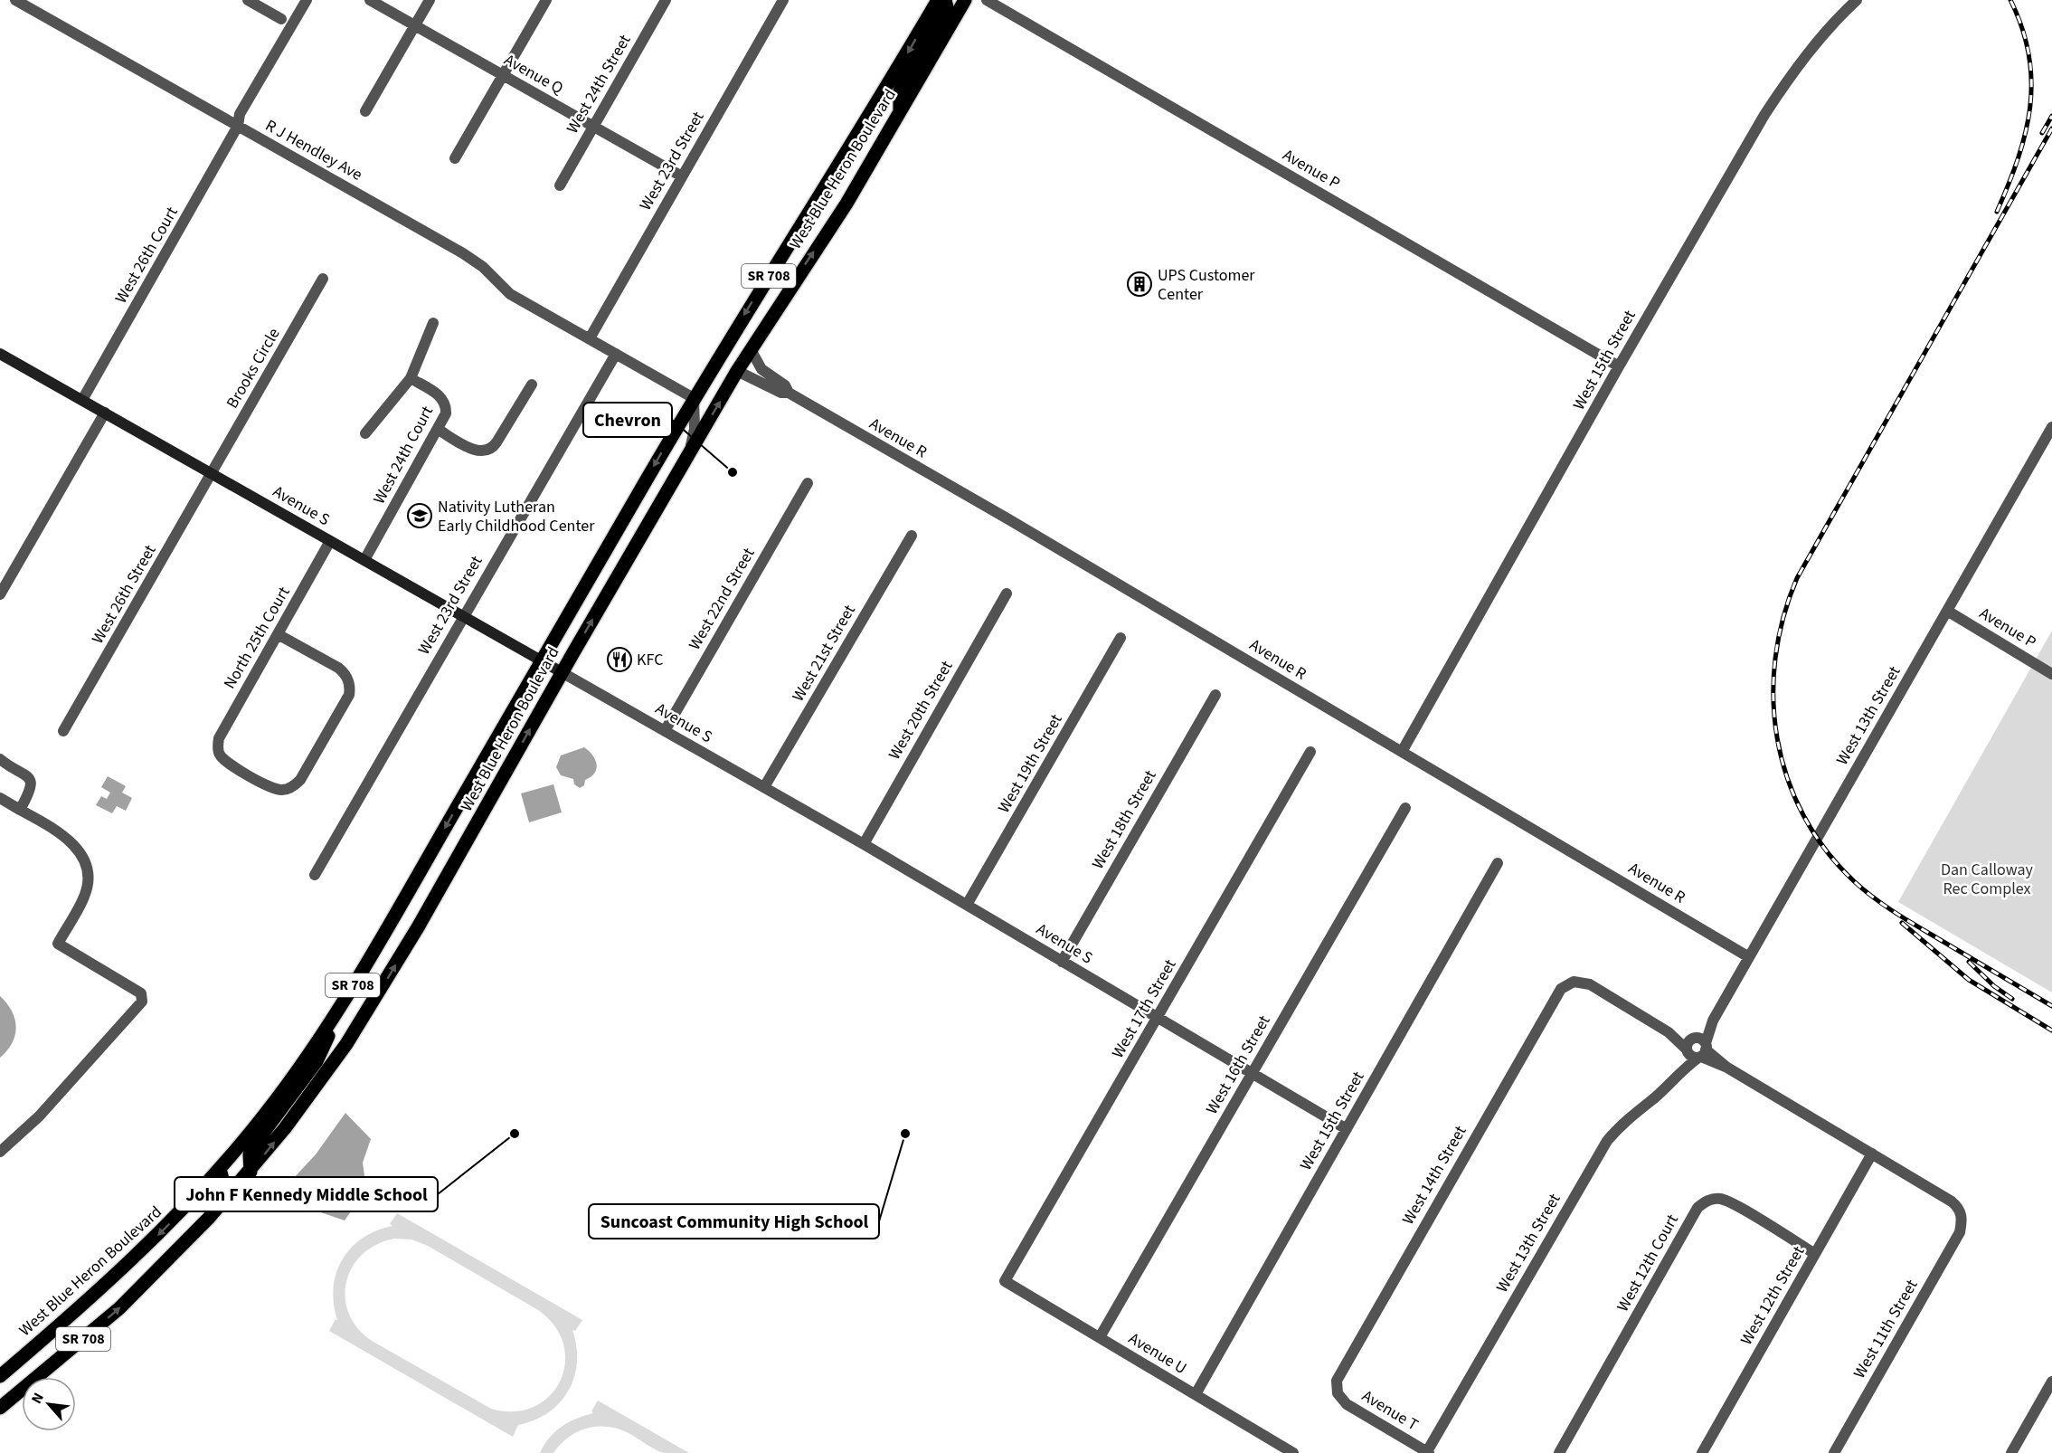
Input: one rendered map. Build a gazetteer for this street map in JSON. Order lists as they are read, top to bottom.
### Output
{
  "streets": {
    "main road": ["West Blue Heron Boulevard", "SR 708"],
    "street": [
      "Avenue Q",
      "West 24th Street",
      "R J Hendley Ave",
      "West 23rd Street",
      "Avenue P",
      "West 26th Court",
      "West 15th Street",
      "Brooks Circle",
      "Avenue R",
      "West 24th Court",
      "Avenue S",
      "West 26th Street",
      "West 22nd Street",
      "North 25th Court",
      "West 21st Street",
      "West 20th Street",
      "West 13th Street",
      "West 19th Street",
      "West 18th Street",
      "West 17th Street",
      "West 16th Street",
      "West 14th Street",
      "West 12th Court",
      "West 12th Street",
      "West 11th Street",
      "Avenue U",
      "Avenue T"
    ]
  },
  "crossings": [
    ["Avenue Q", "West 24th Street"],
    ["Avenue Q", "West 23rd Street"],
    ["R J Hendley Ave", "West 23rd Street"],
    ["R J Hendley Ave", "West 26th Court"],
    ["West 23rd Street", "Avenue S"],
    ["West Blue Heron Boulevard", "Avenue R"],
    ["West Blue Heron Boulevard", "Avenue S"],
    ["Avenue P", "West 15th Street"],
    ["Avenue P", "West 13th Street"],
    ["West 26th Court", "Avenue S"],
    ["West 15th Street", "Avenue R"],
    ["West 15th Street", "Avenue S"],
    ["West 15th Street", "Avenue U"],
    ["Brooks Circle", "Avenue S"],
    ["Brooks Circle", "West 26th Street"],
    ["Avenue R", "West 13th Street"],
    ["West 24th Court", "Avenue S"],
    ["Avenue S", "West 26th Street"],
    ["Avenue S", "West 22nd Street"],
    ["Avenue S", "North 25th Court"],
    ["Avenue S", "West 21st Street"],
    ["Avenue S", "West 20th Street"],
    ["Avenue S", "West 19th Street"],
    ["Avenue S", "West 18th Street"],
    ["Avenue S", "West 17th Street"],
    ["Avenue S", "West 16th Street"],
    ["West 13th Street", "West 14th Street"],
    ["West 13th Street", "Avenue T"],
    ["West 17th Street", "Avenue U"],
    ["West 16th Street", "Avenue U"],
    ["West 14th Street", "Avenue T"],
    ["West 12th Court", "West 12th Street"],
    ["West 12th Street", "West 11th Street"]
  ],
  "parks": ["Dan Calloway Rec Complex"],
  "places": {
    "building": ["UPS Customer Center"],
    "other": ["Chevron", "John F Kennedy Middle School", "Suncoast Community High School"],
    "school or university": ["Nativity Lutheran Early Childhood Center"],
    "restaurant": ["KFC"]
  },
  "north": "top left"
}
